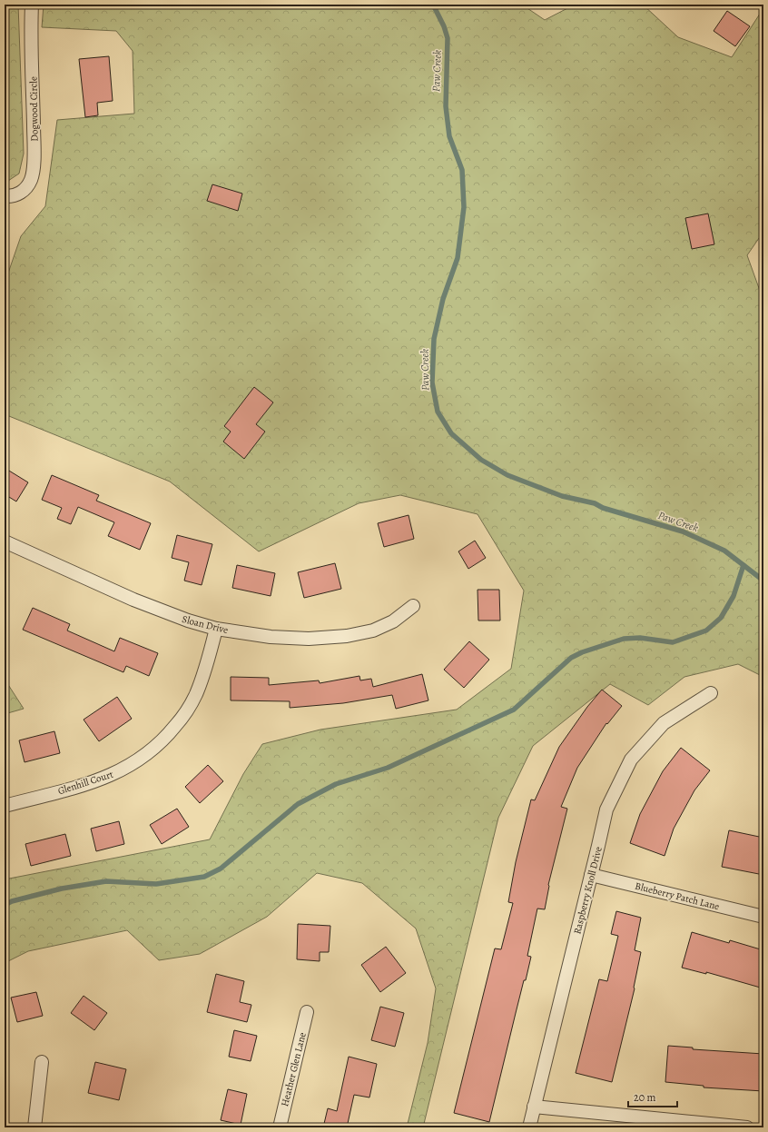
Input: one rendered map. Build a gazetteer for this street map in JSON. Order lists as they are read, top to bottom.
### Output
{
  "streets": {
    "street": [
      "Dogwood Circle",
      "Sloan Drive",
      "Glenhill Court",
      "Raspberry Knoll Drive",
      "Blueberry Patch Lane",
      "Heather Glen Lane"
    ]
  },
  "crossings": [
    ["Sloan Drive", "Glenhill Court"],
    ["Raspberry Knoll Drive", "Blueberry Patch Lane"]
  ],
  "water": ["Paw Creek"],
  "scale_bar": "20 m"
}
